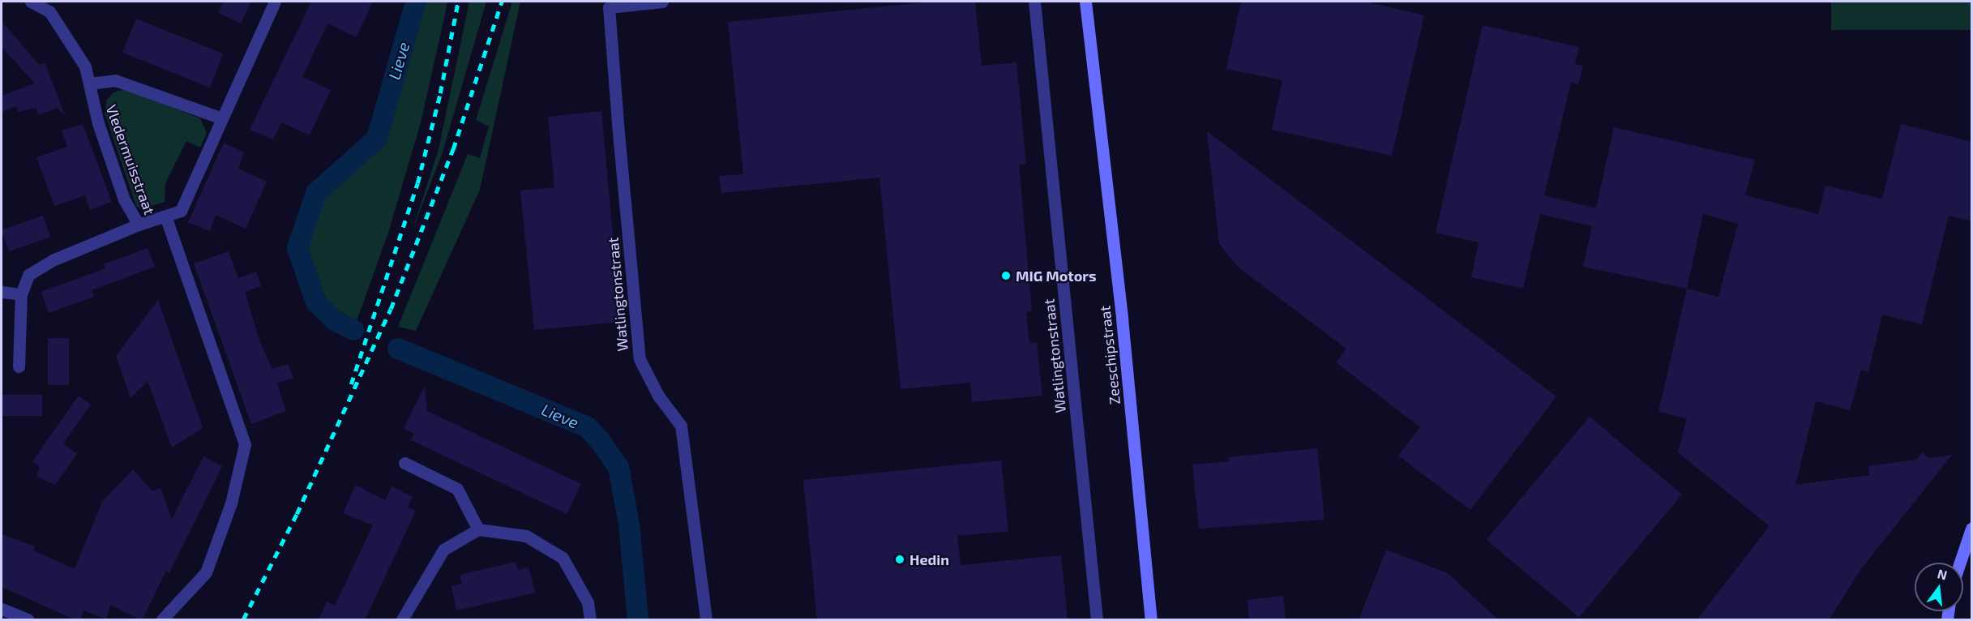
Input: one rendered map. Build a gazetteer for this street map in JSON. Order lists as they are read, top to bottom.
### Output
{
  "streets": {
    "main road": ["Zeeschipstraat"],
    "street": ["Vledermuisstraat", "Watlingtonstraat"]
  },
  "water": ["Lieve"],
  "places": ["MIG Motors", "Hedin"],
  "north": "top"
}
